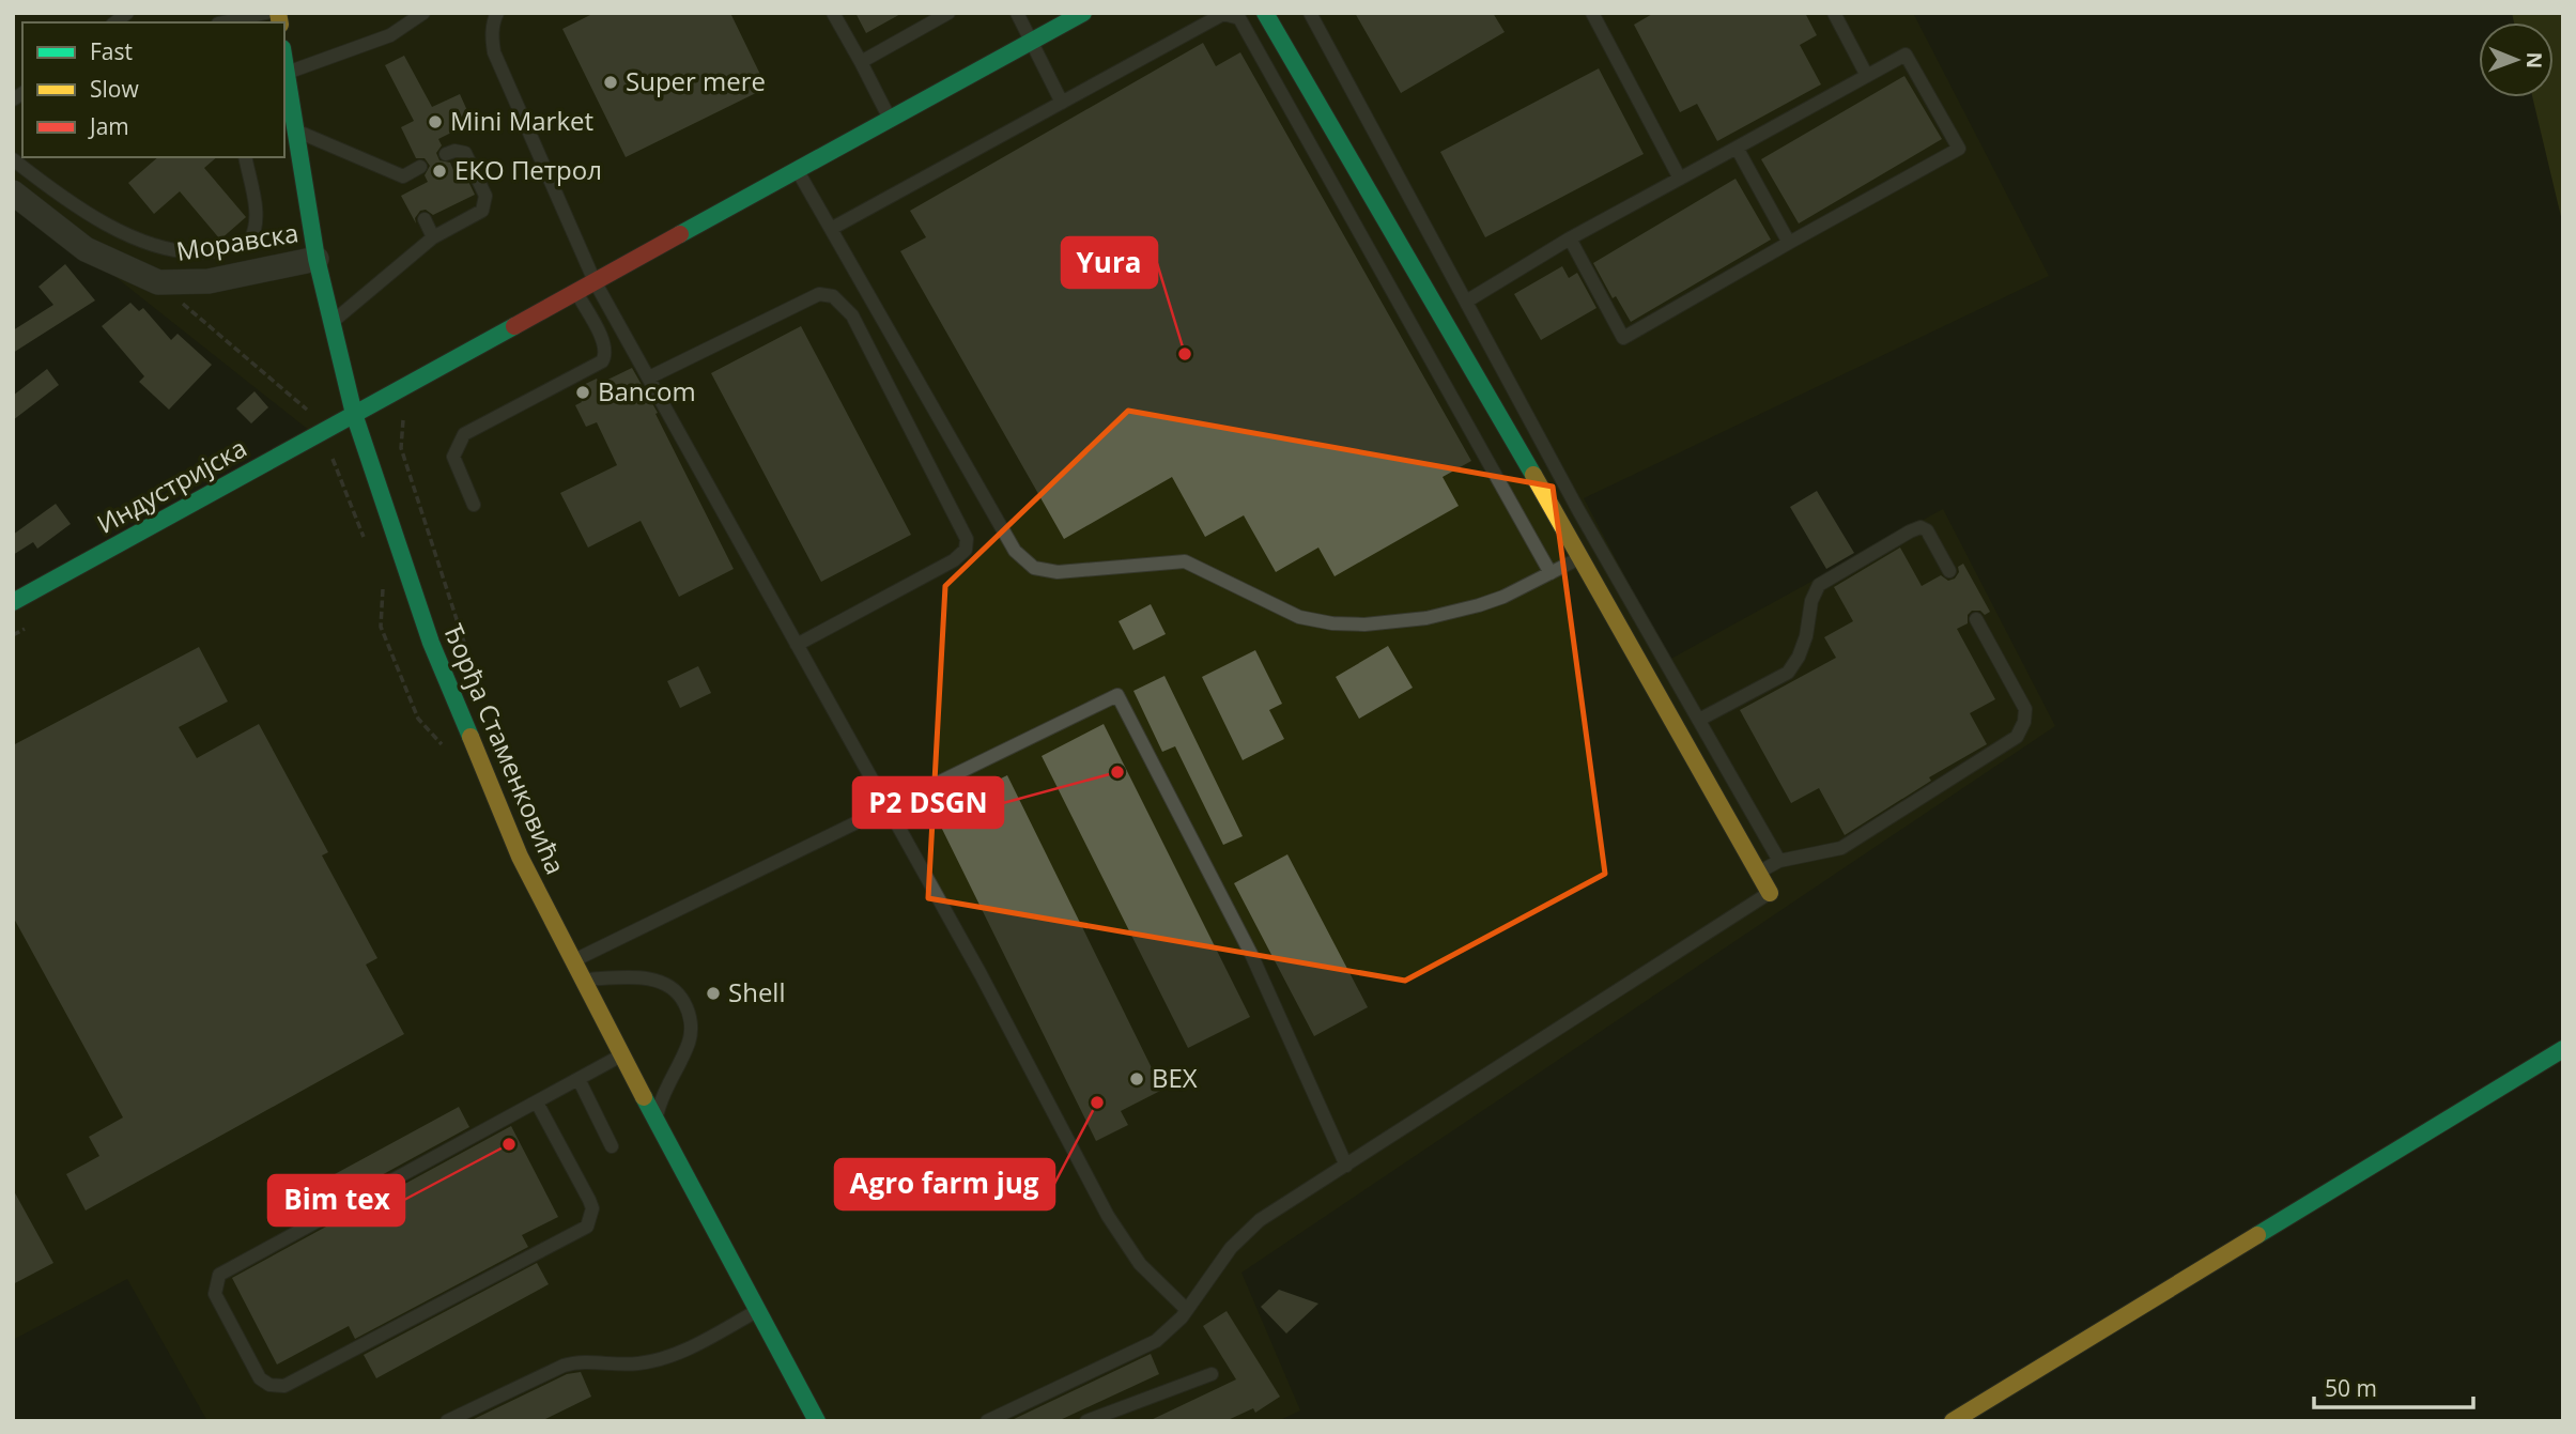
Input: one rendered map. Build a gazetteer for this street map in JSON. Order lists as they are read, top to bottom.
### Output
{
  "streets": {
    "street": ["Моравска", "Индустријска", "Ђорђа Стаменковића"]
  },
  "crossings": [
    ["Моравска", "Ђорђа Стаменковића"],
    ["Индустријска", "Ђорђа Стаменковића"]
  ],
  "places": [
    "Super mere",
    "Mini Market",
    "ЕКО Петрол",
    "Yura",
    "Bancom",
    "P2 DSGN",
    "Shell",
    "BEX",
    "Agro farm jug",
    "Bim tex"
  ],
  "legend": ["Fast", "Slow", "Jam"],
  "scale_bar": "50 m",
  "north": "right"
}
